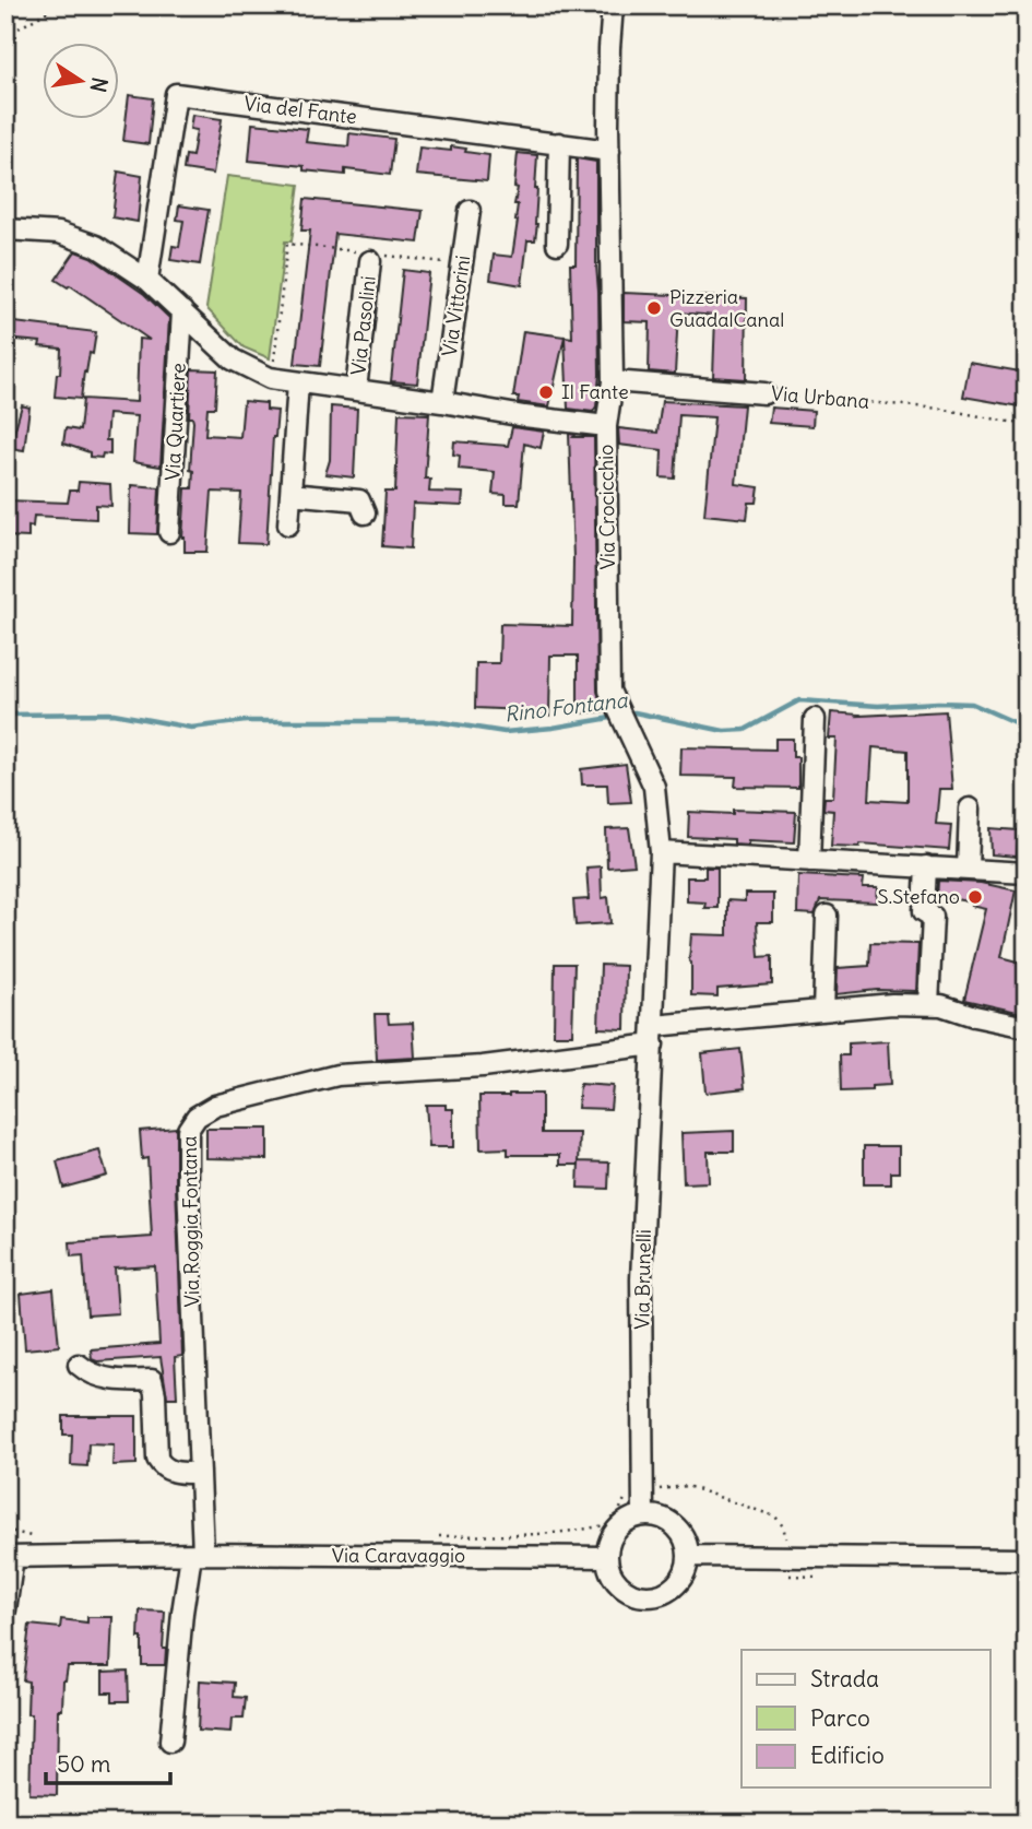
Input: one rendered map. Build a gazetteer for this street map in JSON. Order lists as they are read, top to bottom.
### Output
{
  "streets": {
    "street": [
      "Via del Fante",
      "Via Vittorini",
      "Via Pasolini",
      "Via Urbana",
      "Via Quartiere",
      "Via Crocicchio",
      "Via Roggia Fontana",
      "Via Brunelli",
      "Via Caravaggio"
    ]
  },
  "crossings": [
    ["Via del Fante", "Via Crocicchio"],
    ["Via Urbana", "Via Crocicchio"],
    ["Via Crocicchio", "Via Roggia Fontana"],
    ["Via Crocicchio", "Via Brunelli"],
    ["Via Roggia Fontana", "Via Brunelli"],
    ["Via Roggia Fontana", "Via Caravaggio"],
    ["Via Brunelli", "Via Caravaggio"]
  ],
  "water": ["Rino Fontana"],
  "places": ["Pizzeria GuadalCanal", "Il Fante", "S.Stefano"],
  "legend": ["Strada", "Parco", "Edificio"],
  "scale_bar": "50 m",
  "north": "right"
}
